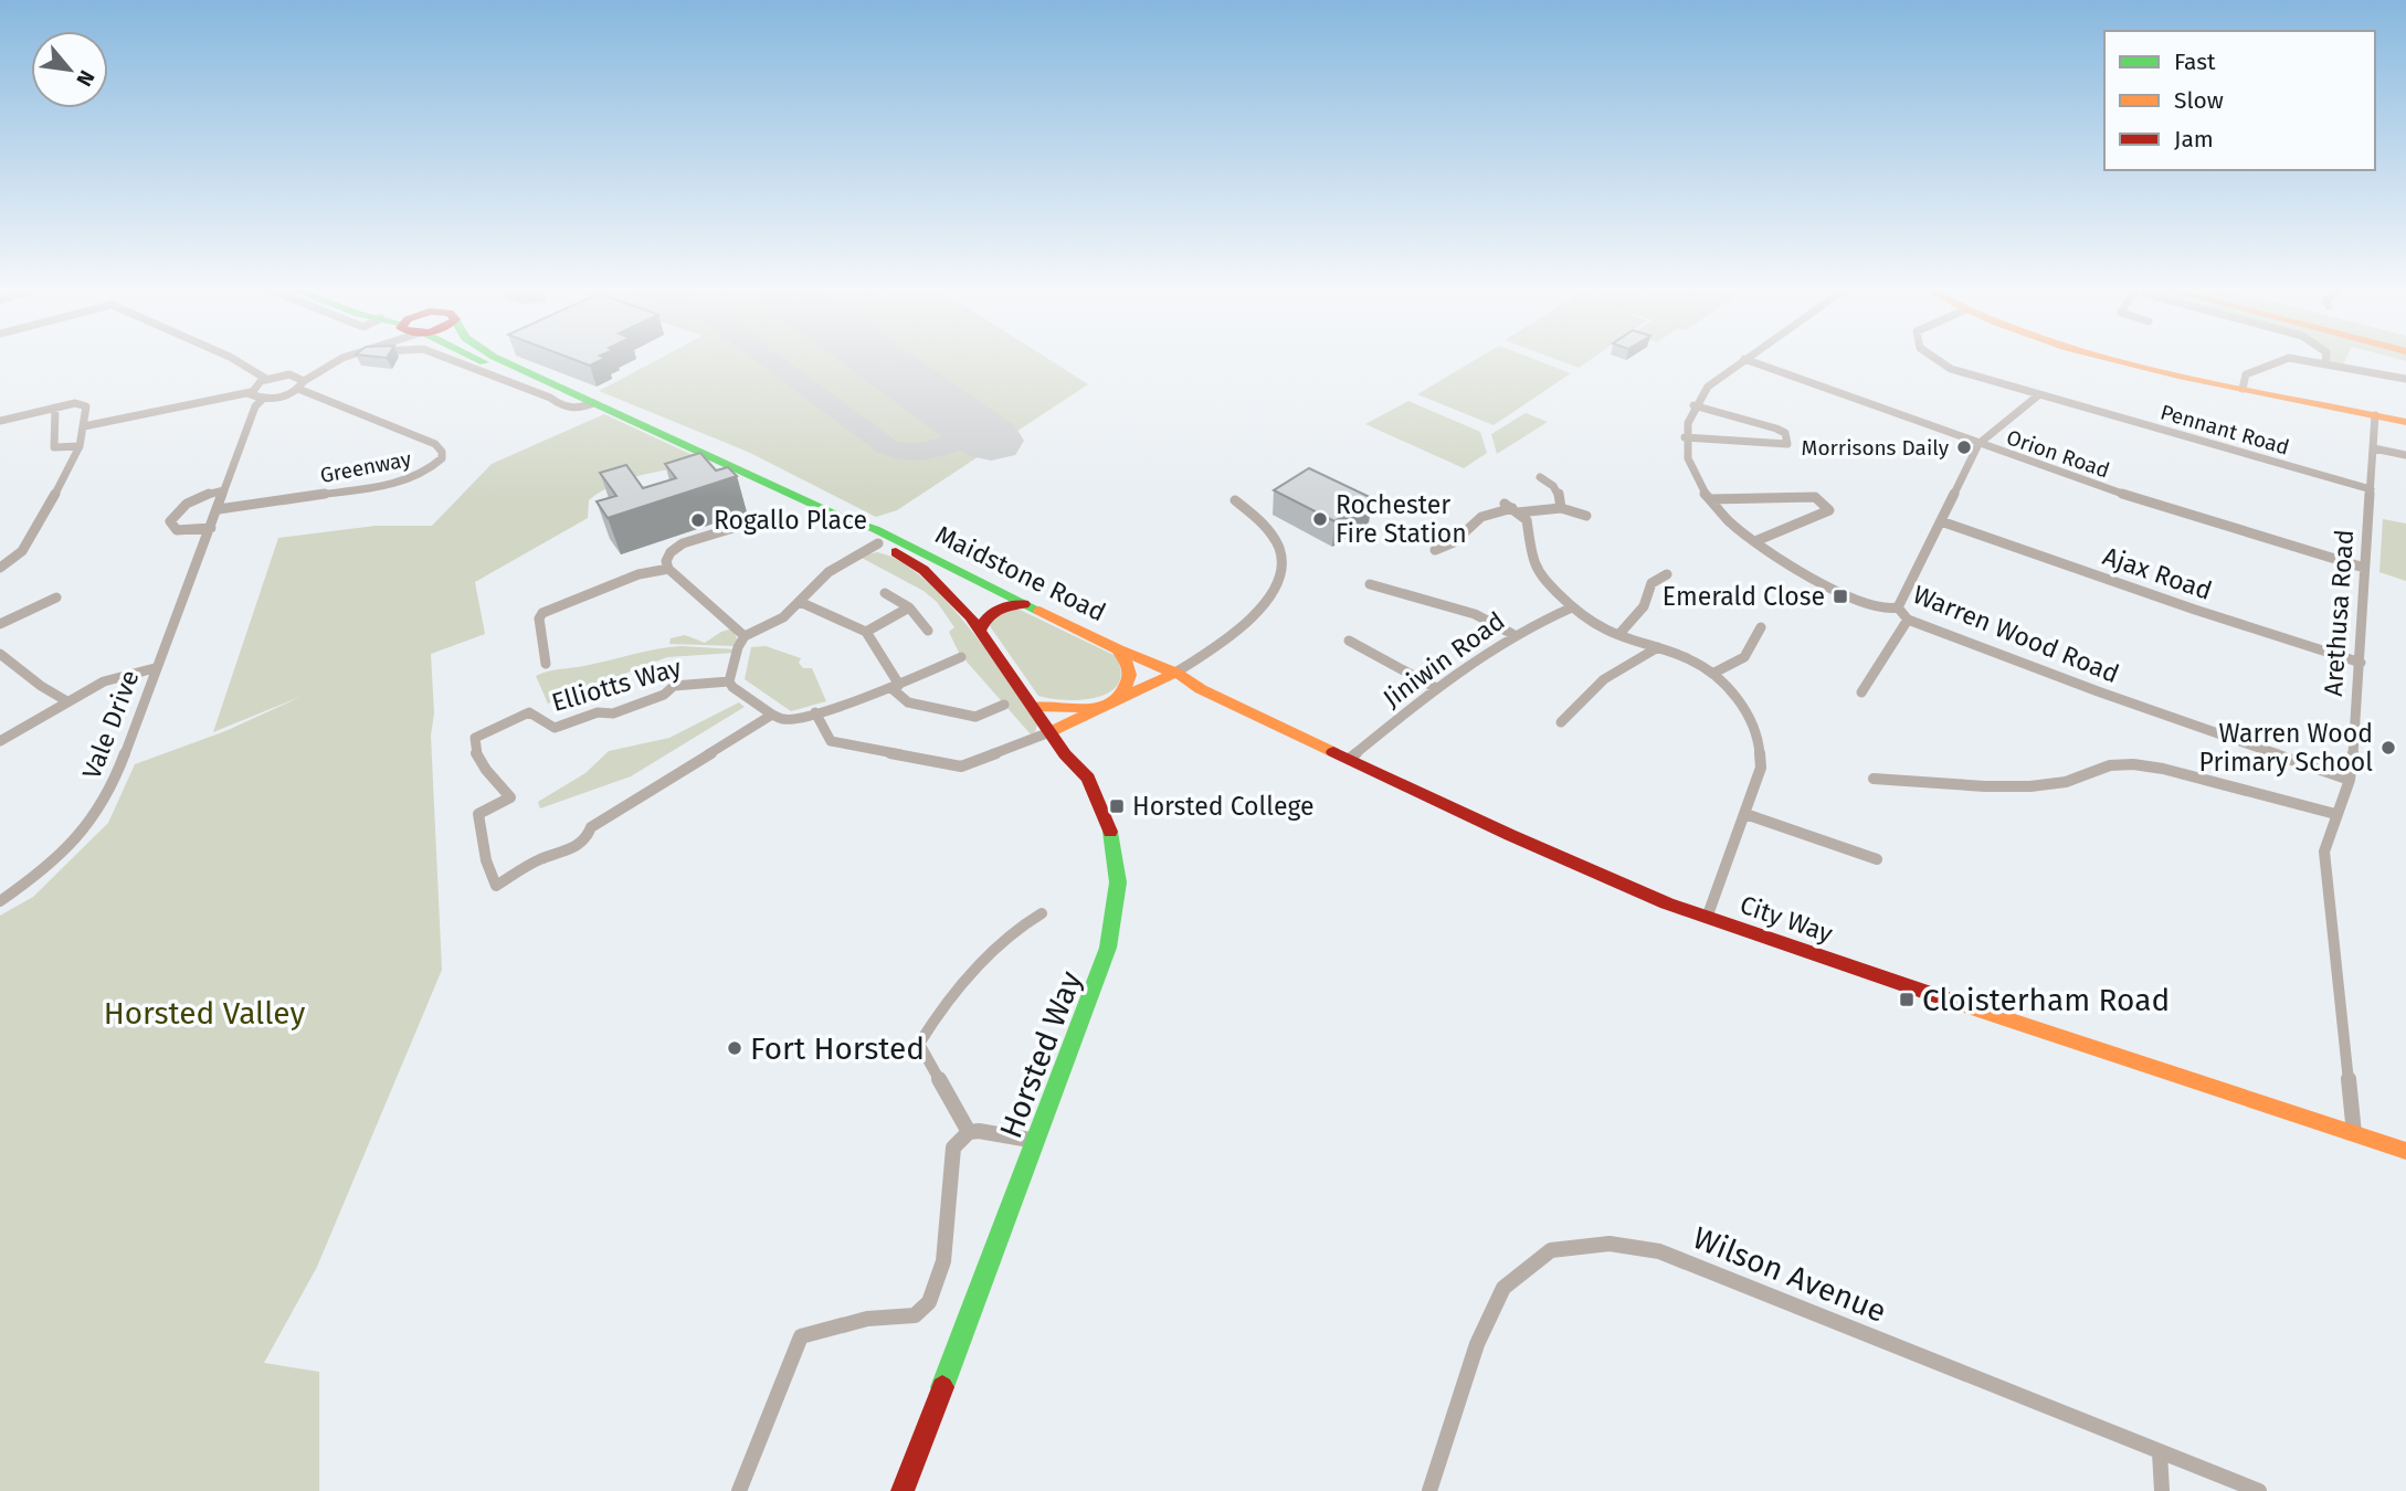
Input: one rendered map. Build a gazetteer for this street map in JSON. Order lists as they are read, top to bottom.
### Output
{
  "streets": {
    "main road": ["Maidstone Road", "City Way", "Horsted Way"],
    "street": [
      "Pennant Road",
      "Orion Road",
      "Greenway",
      "Ajax Road",
      "Arethusa Road",
      "Warren Wood Road",
      "Jiniwin Road",
      "Elliotts Way",
      "Vale Drive",
      "Wilson Avenue"
    ]
  },
  "crossings": [
    ["Pennant Road", "Arethusa Road"],
    ["Orion Road", "Arethusa Road"],
    ["Orion Road", "Warren Wood Road"],
    ["Greenway", "Vale Drive"],
    ["Maidstone Road", "City Way"],
    ["Maidstone Road", "Horsted Way"],
    ["Ajax Road", "Arethusa Road"],
    ["Arethusa Road", "Warren Wood Road"],
    ["Arethusa Road", "City Way"],
    ["Jiniwin Road", "City Way"]
  ],
  "parks": ["Horsted Valley"],
  "places": {
    "other": [
      "Morrisons Daily",
      "Rochester Fire Station",
      "Rogallo Place",
      "Warren Wood Primary School",
      "Fort Horsted"
    ],
    "transit": ["Emerald Close", "Horsted College", "Cloisterham Road"]
  },
  "legend": ["Fast", "Slow", "Jam"],
  "north": "bottom right"
}
